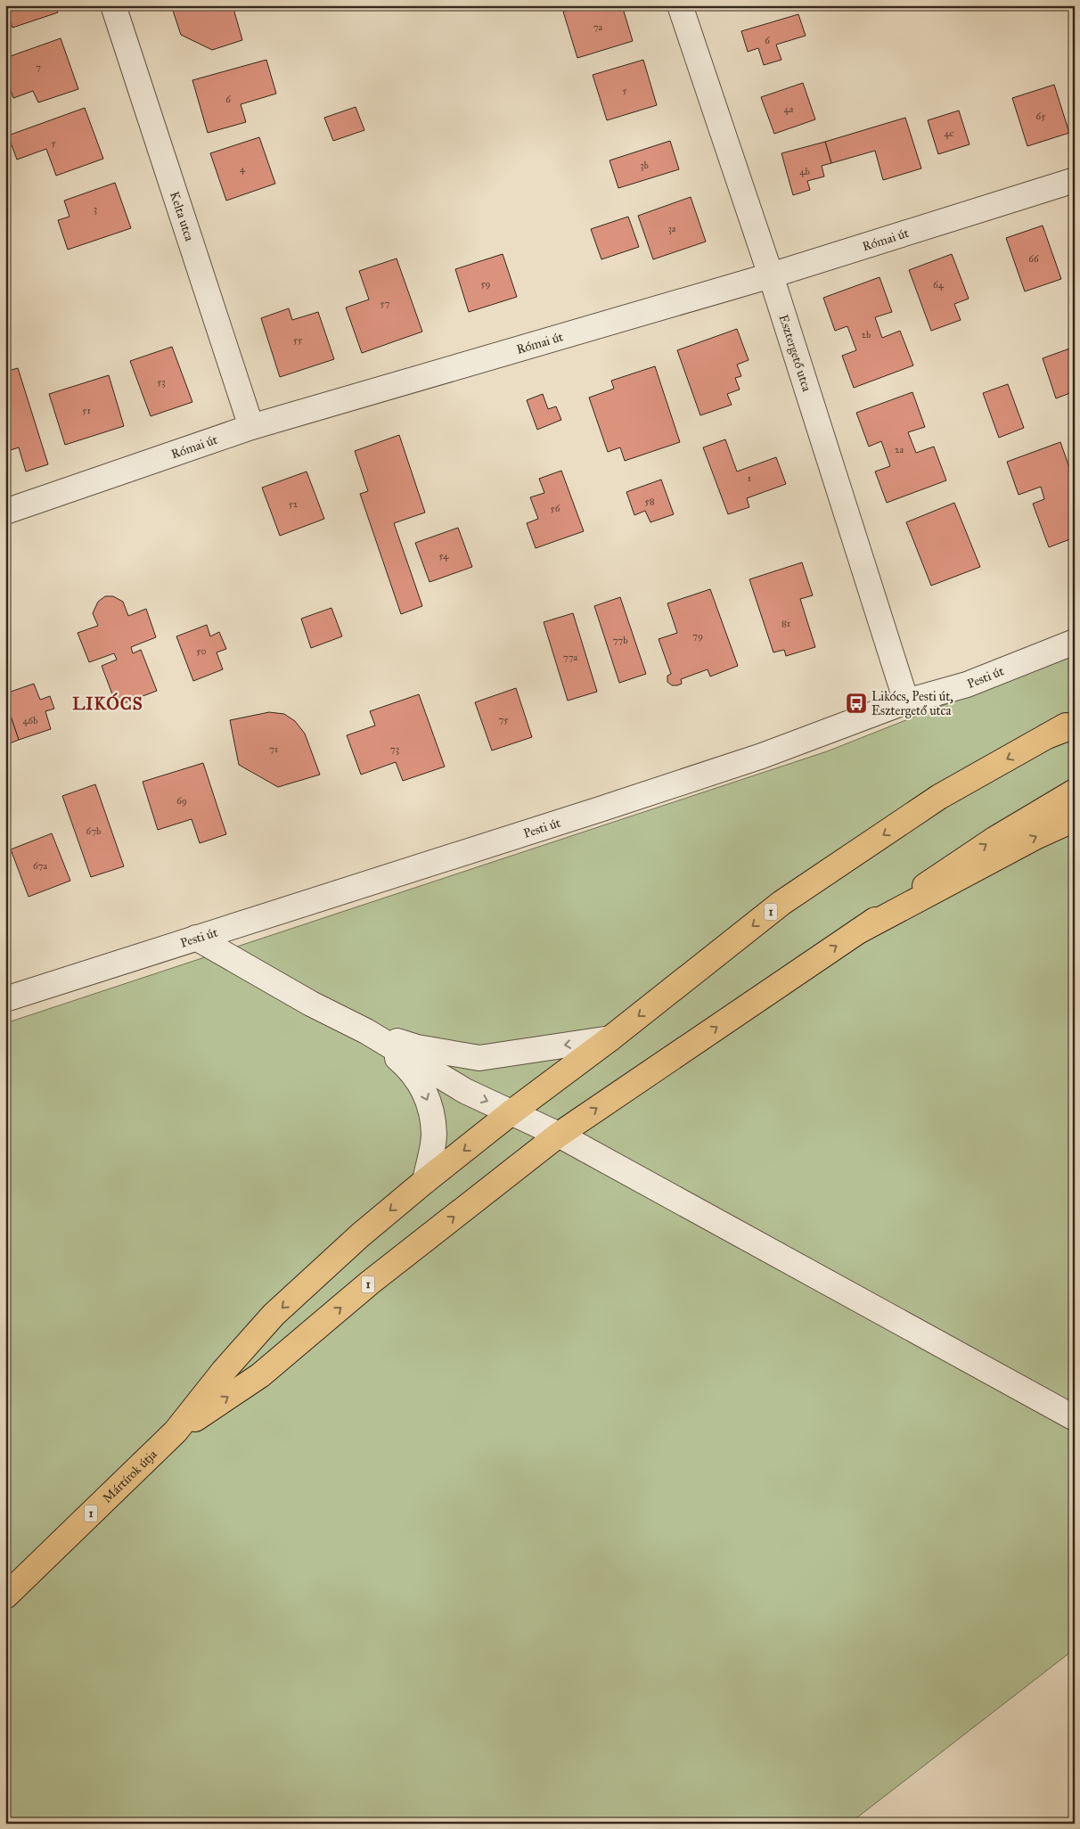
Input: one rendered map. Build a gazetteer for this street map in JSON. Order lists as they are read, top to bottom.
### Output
{
  "streets": {
    "main road": ["1", "Mártírok útja"],
    "street": [
      "Kelta utca",
      "Római út",
      "Esztergető utca",
      "Pesti út"
    ]
  },
  "crossings": [
    ["Kelta utca", "Római út"],
    ["Római út", "Esztergető utca"],
    ["Esztergető utca", "Pesti út"],
    ["1", "Mártírok útja"]
  ],
  "districts": ["LIKÓCS"],
  "places": {
    "bus stop": ["Likócs, Pesti út, Esztergető utca"]
  },
  "house_numbers": [
    "7a",
    "6",
    "7",
    "5",
    "6",
    "4a",
    "65",
    "4c",
    "5",
    "3b",
    "4",
    "4b",
    "3",
    "3a",
    "66",
    "59",
    "64",
    "57",
    "2b",
    "55",
    "53",
    "51",
    "2a",
    "1",
    "58",
    "52",
    "56",
    "54",
    "81",
    "79",
    "77b",
    "50",
    "77a",
    "75",
    "46b",
    "71",
    "73",
    "69",
    "67b",
    "67a"
  ]
}
